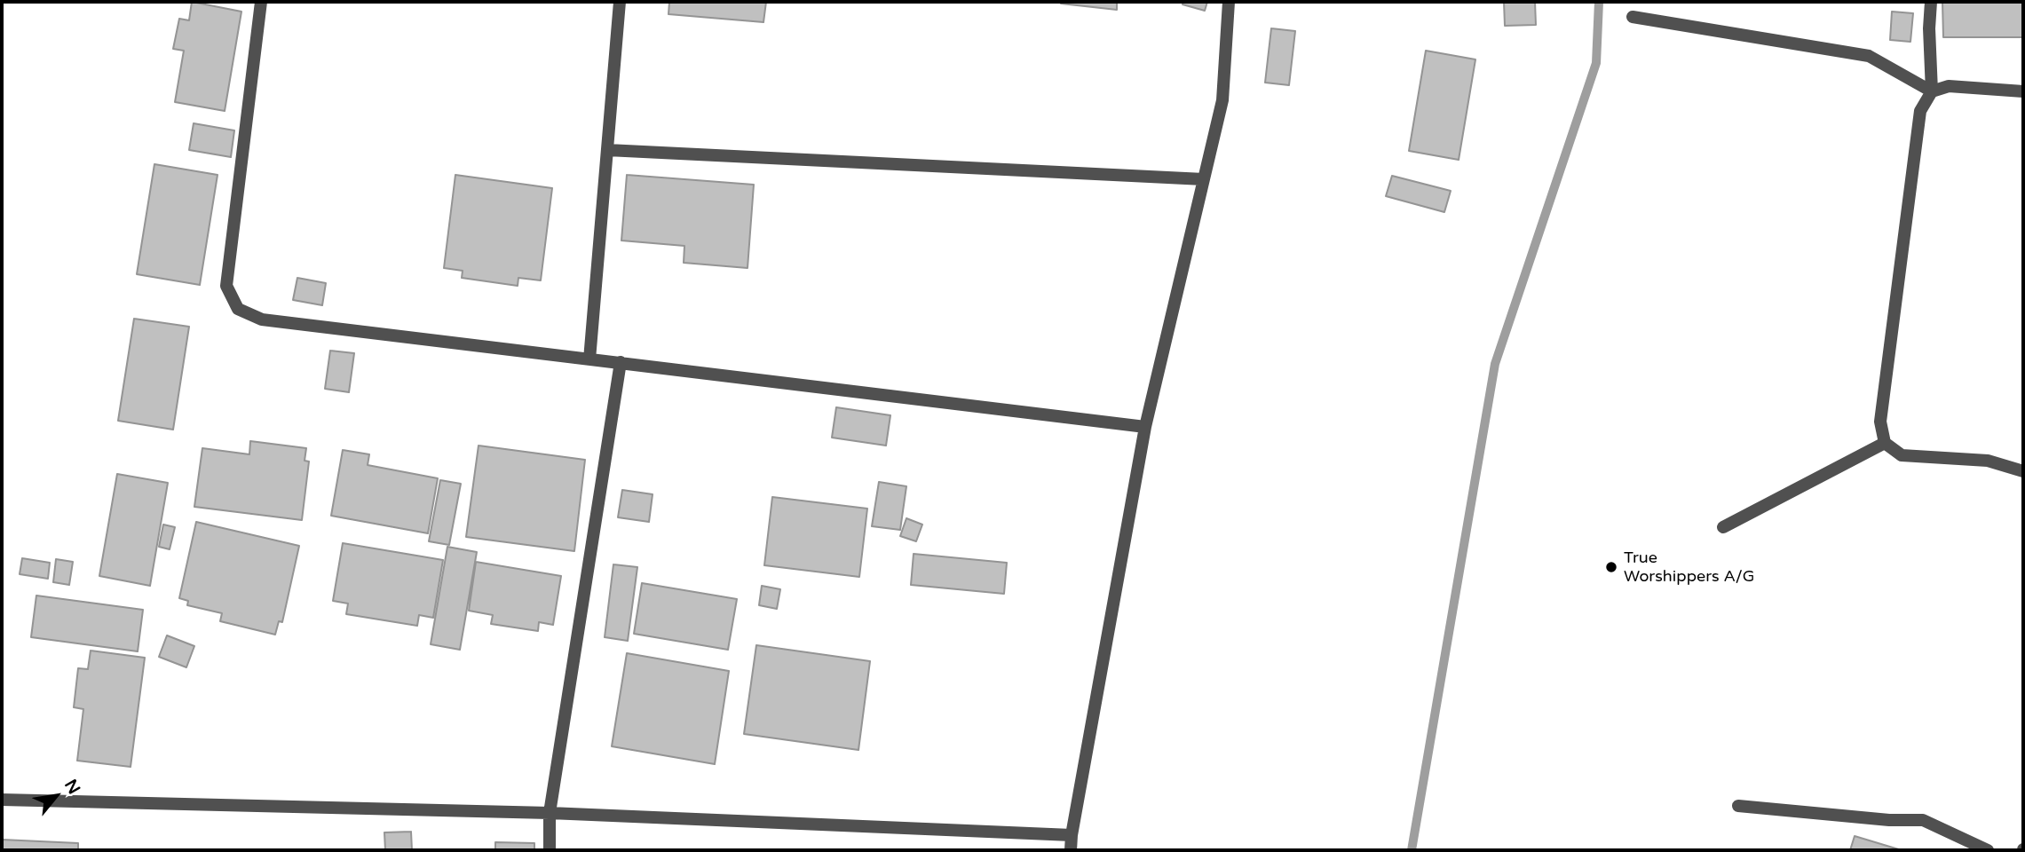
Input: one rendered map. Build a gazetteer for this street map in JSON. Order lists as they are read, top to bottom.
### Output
{
  "places": ["True Worshippers A/G"],
  "north": "top right"
}
